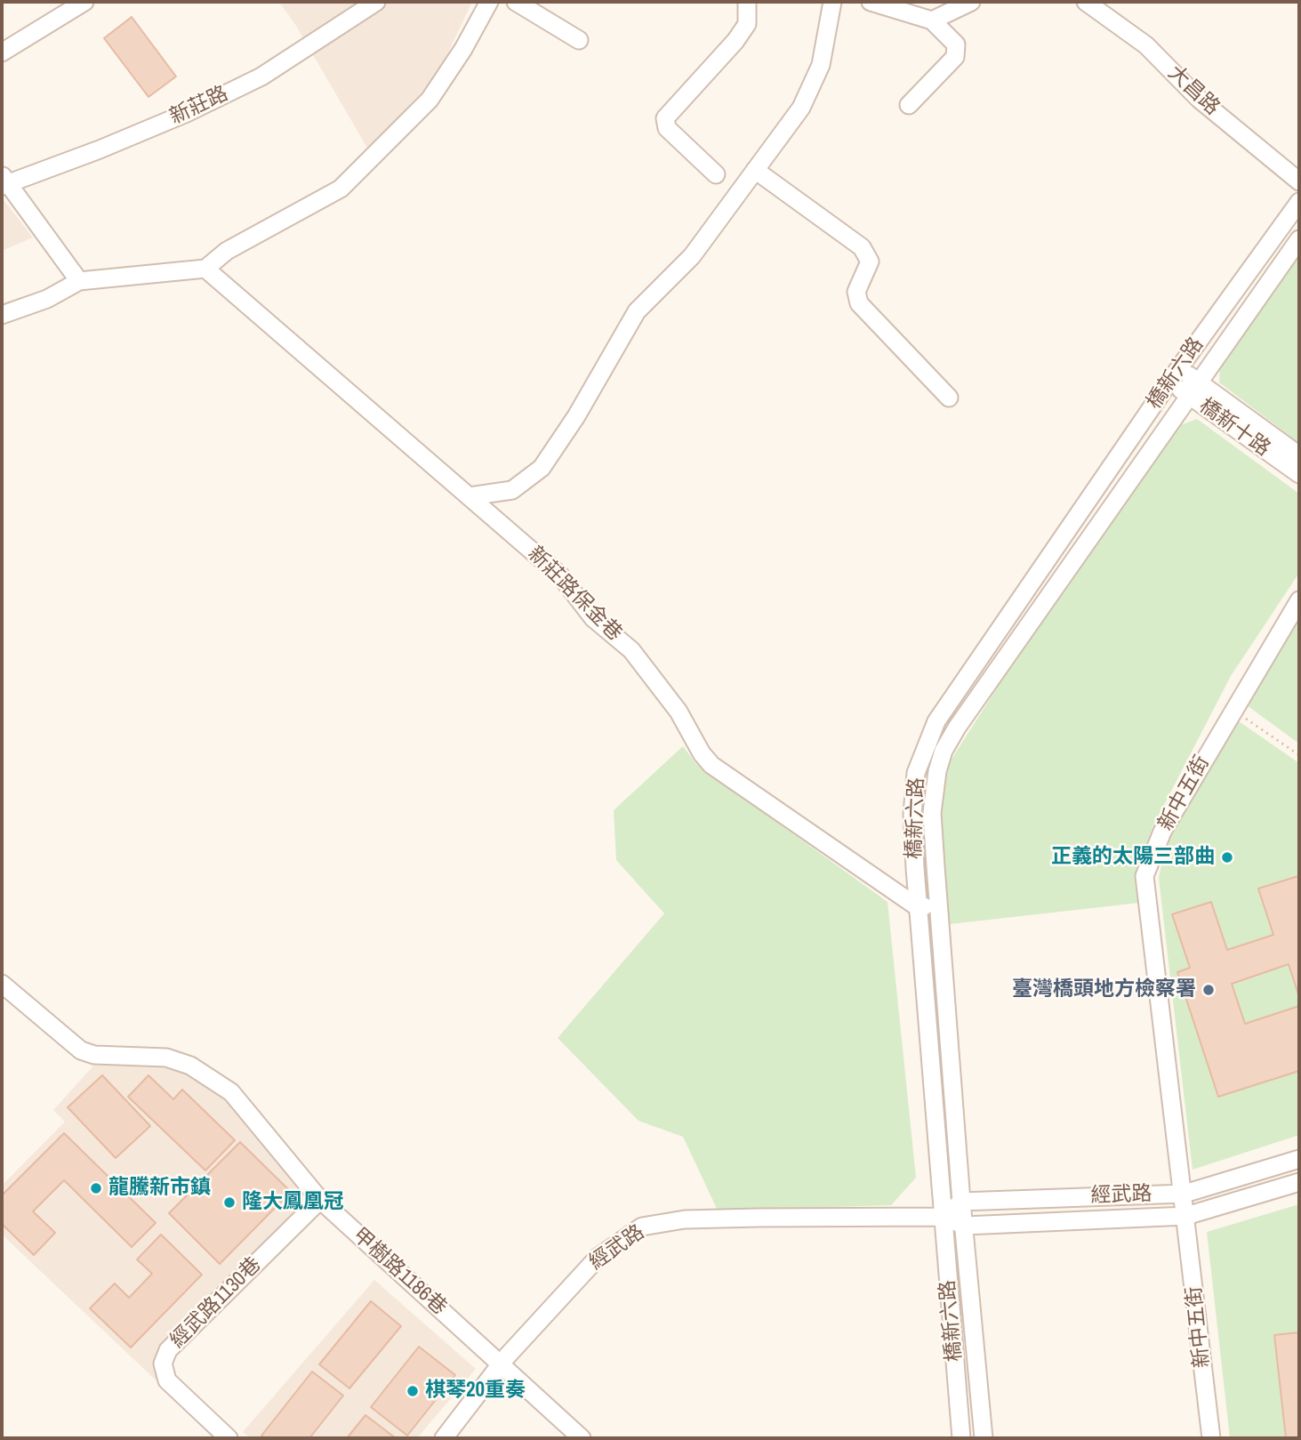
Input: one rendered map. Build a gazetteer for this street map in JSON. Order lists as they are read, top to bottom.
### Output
{
  "streets": {
    "street": [
      "大昌路",
      "新莊路",
      "橋新六路",
      "橋新十路",
      "新莊路保金巷",
      "新中五街",
      "經武路",
      "甲樹路1186巷",
      "經武路1130巷"
    ]
  },
  "crossings": [
    ["橋新六路", "橋新十路"],
    ["橋新六路", "新莊路保金巷"],
    ["橋新六路", "經武路"],
    ["新中五街", "經武路"],
    ["經武路", "甲樹路1186巷"],
    ["甲樹路1186巷", "經武路1130巷"]
  ],
  "places": [
    "正義的太陽三部曲",
    "臺灣橋頭地方檢察署",
    "龍騰新市鎮",
    "隆大鳳凰冠",
    "棋琴20重奏"
  ]
}
